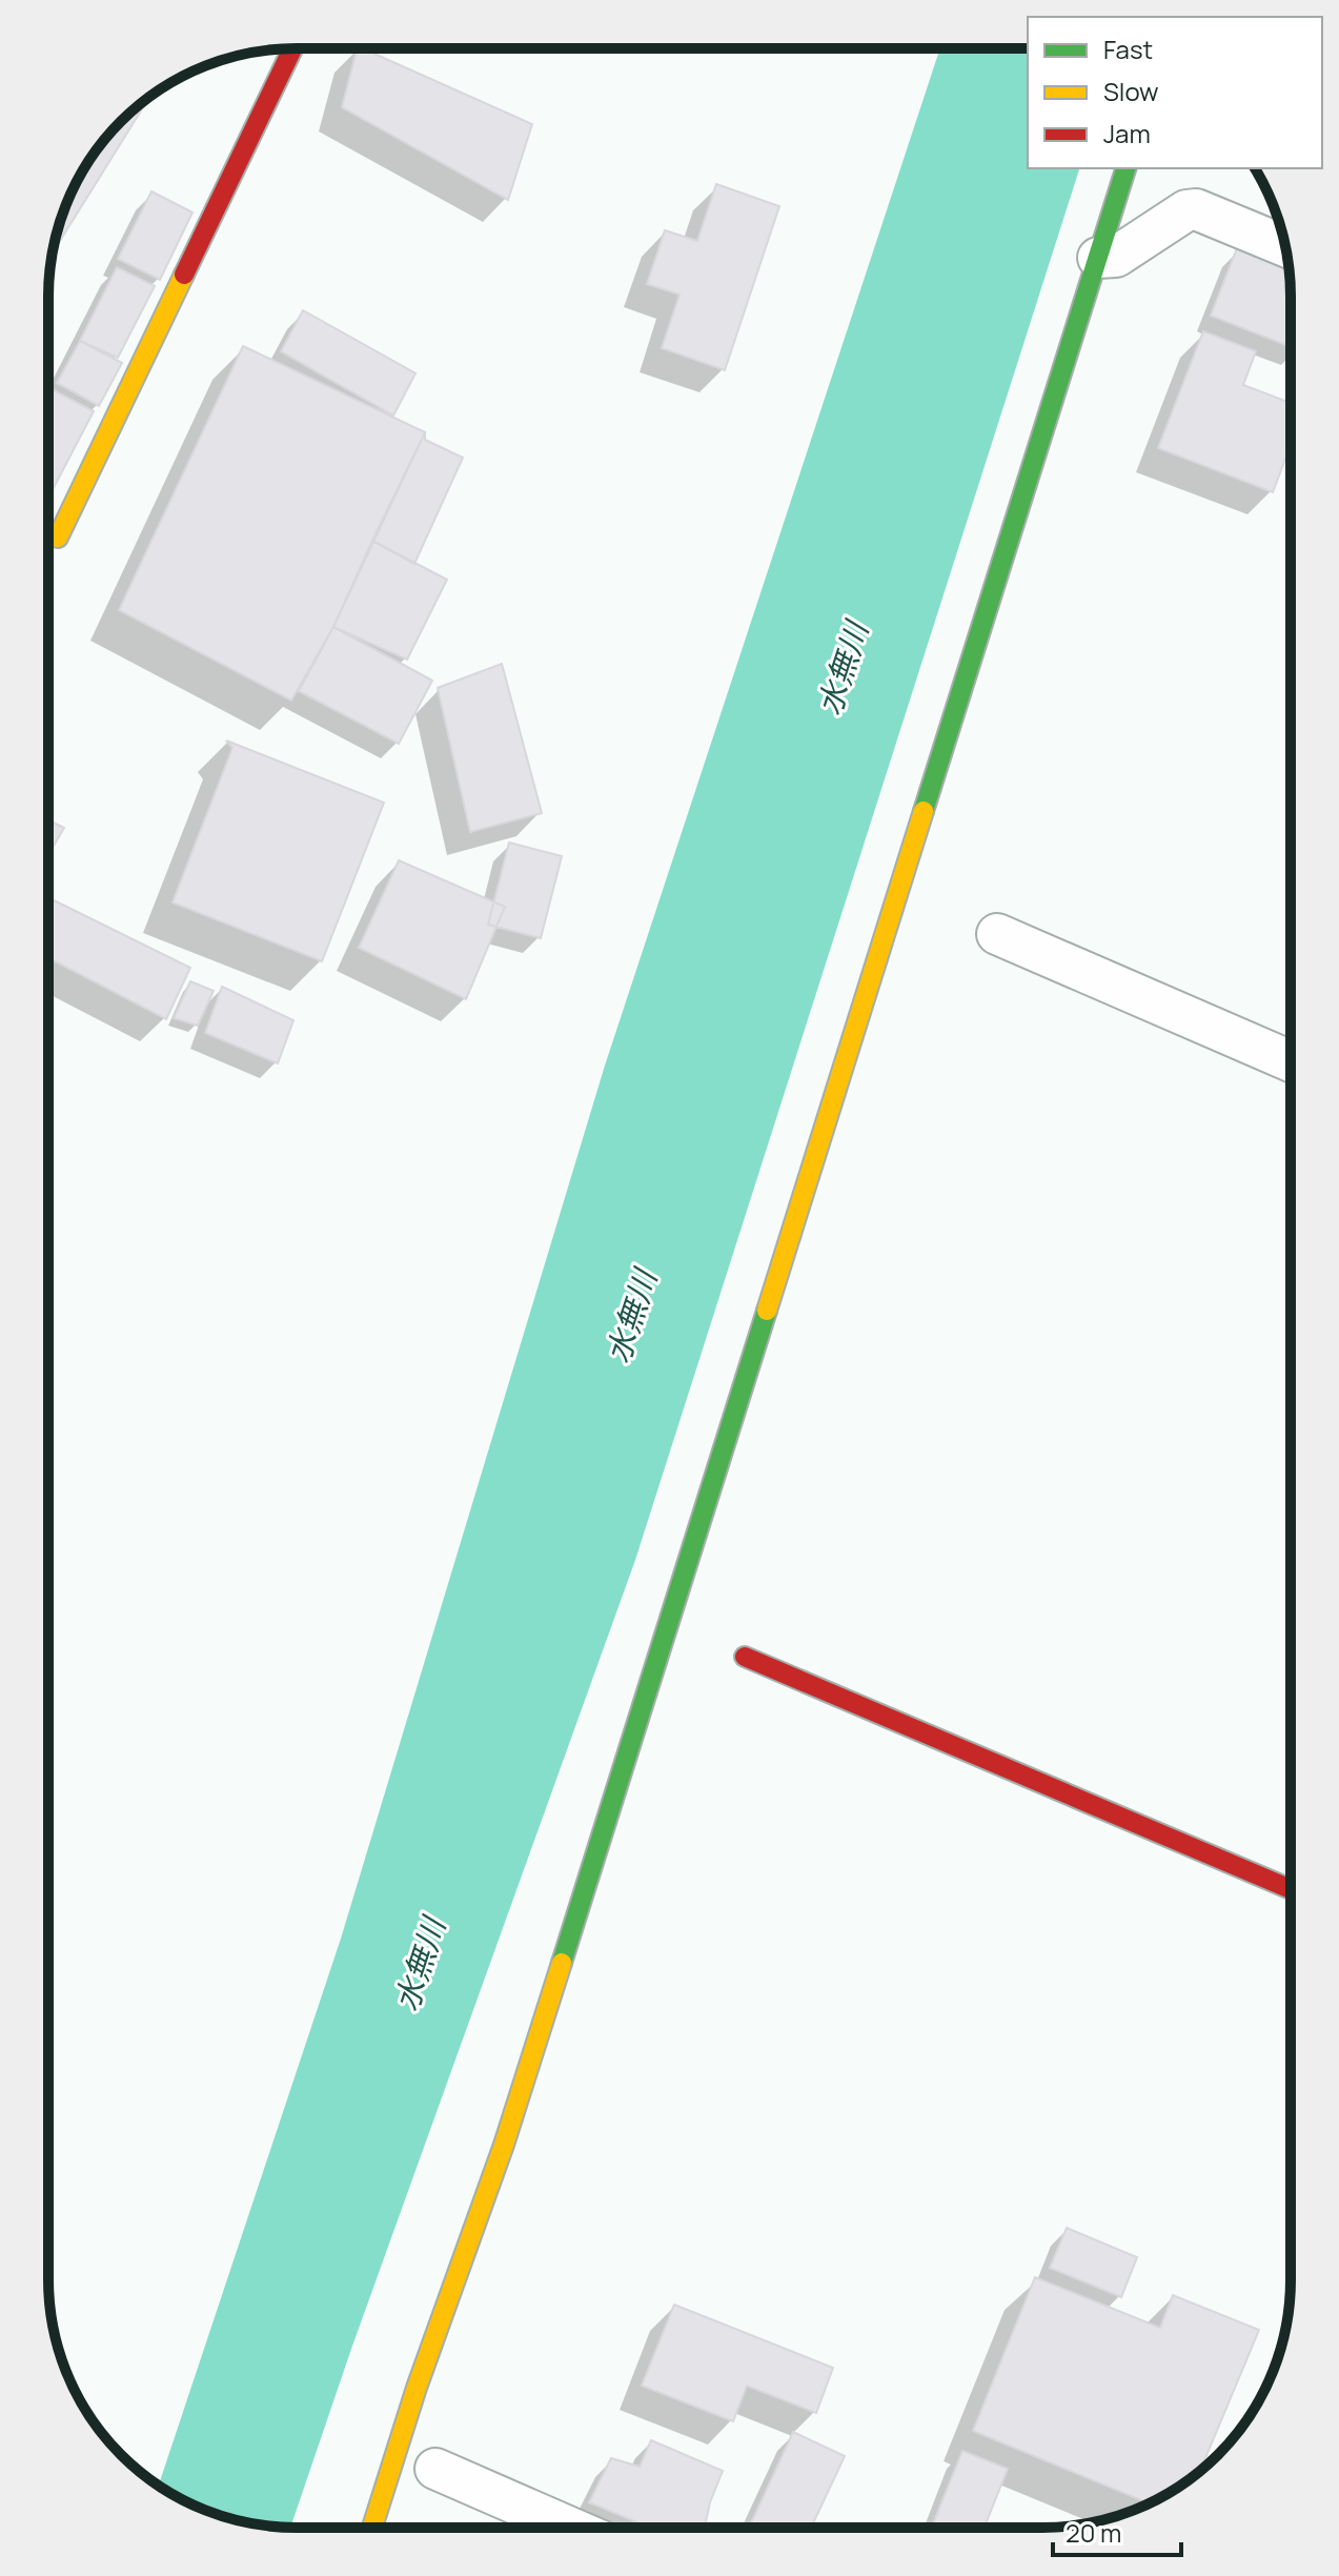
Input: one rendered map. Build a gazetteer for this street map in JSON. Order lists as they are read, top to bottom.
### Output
{
  "water": ["水無川"],
  "legend": ["Fast", "Slow", "Jam"],
  "scale_bar": "20 m"
}
